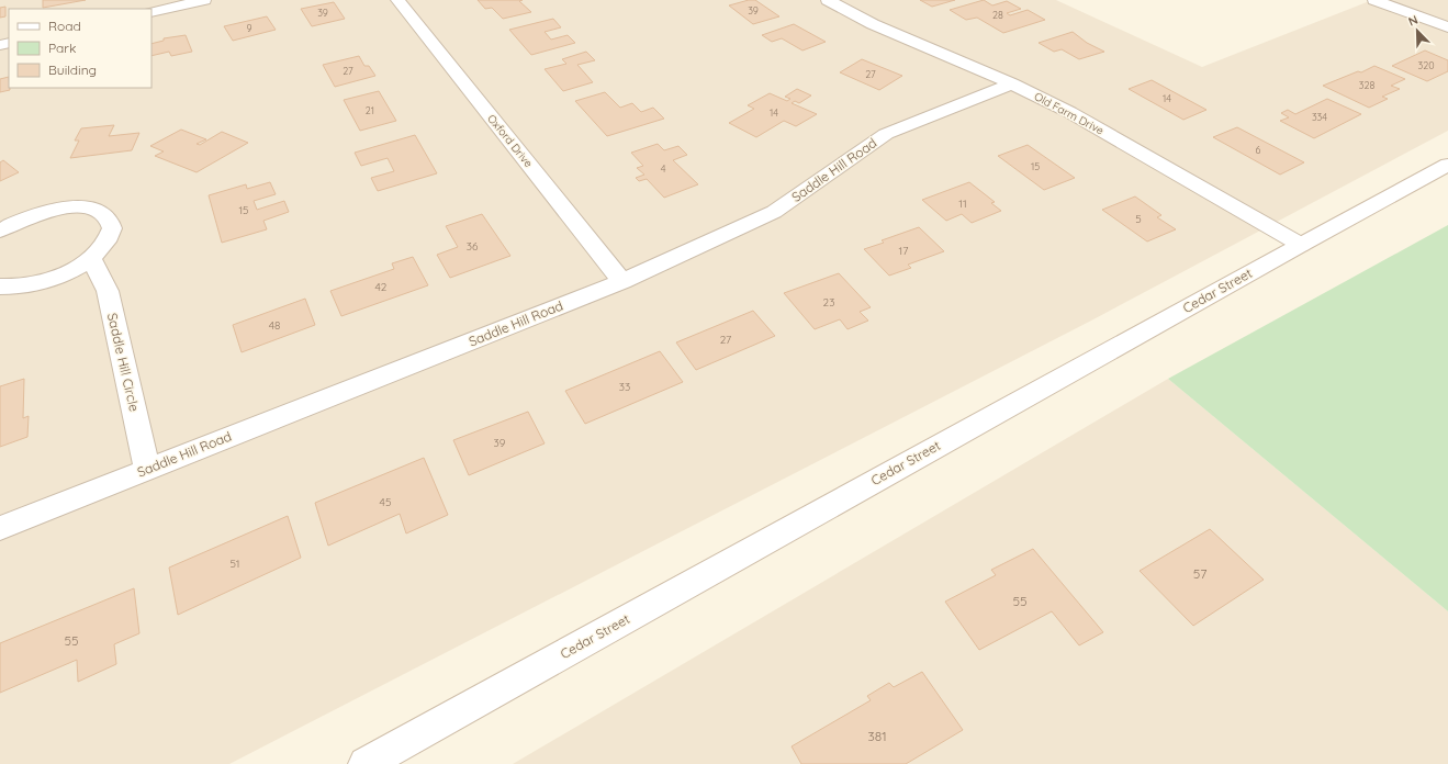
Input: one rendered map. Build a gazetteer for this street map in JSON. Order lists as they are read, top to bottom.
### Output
{
  "streets": {
    "street": [
      "Old Farm Drive",
      "Oxford Drive",
      "Saddle Hill Road",
      "Cedar Street",
      "Saddle Hill Circle"
    ]
  },
  "crossings": [
    ["Old Farm Drive", "Saddle Hill Road"],
    ["Old Farm Drive", "Cedar Street"],
    ["Oxford Drive", "Saddle Hill Road"],
    ["Saddle Hill Road", "Saddle Hill Circle"]
  ],
  "house_numbers": [
    "39",
    "39",
    "28",
    "9",
    "320",
    "27",
    "27",
    "328",
    "14",
    "21",
    "14",
    "334",
    "6",
    "15",
    "4",
    "11",
    "15",
    "5",
    "36",
    "17",
    "42",
    "23",
    "48",
    "27",
    "33",
    "39",
    "45",
    "51",
    "57",
    "55",
    "55",
    "381"
  ],
  "legend": ["Road", "Park", "Building"],
  "north": "top left"
}
